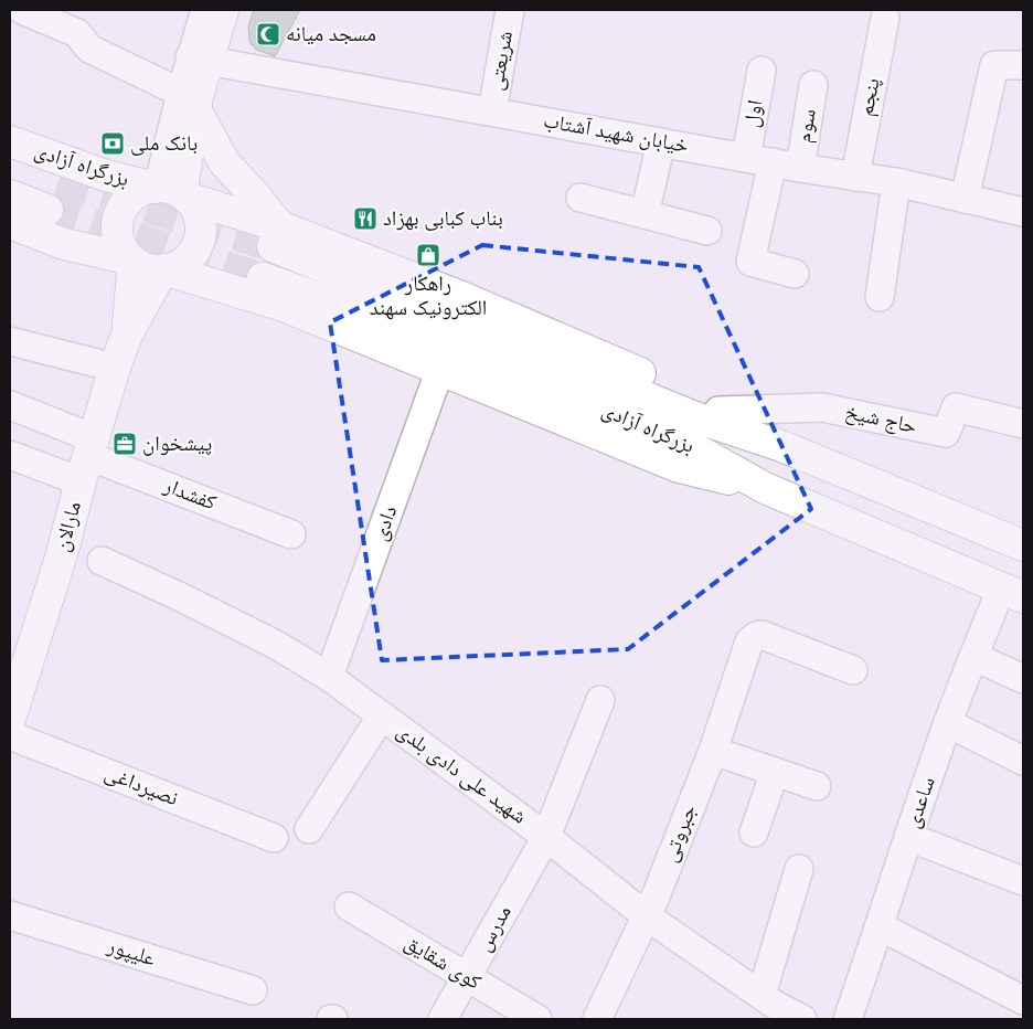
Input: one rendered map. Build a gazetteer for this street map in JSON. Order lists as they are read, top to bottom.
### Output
{
  "streets": {
    "main road": ["بزرگراه آزادی", "مارالان"],
    "street": [
      "شریعتی",
      "پنجم",
      "اول",
      "سوم",
      "خیابان شهید آشتاب",
      "حاج شیخ",
      "کفشدار",
      "دادی",
      "شهید علی دادی بلدی",
      "نصیرداغی",
      "ساعدی",
      "جبروتی",
      "مدرس",
      "علیپور",
      "کوی شقایق"
    ]
  },
  "crossings": [
    ["شریعتی", "خیابان شهید آشتاب"],
    ["پنجم", "خیابان شهید آشتاب"],
    ["اول", "خیابان شهید آشتاب"],
    ["سوم", "خیابان شهید آشتاب"],
    ["بزرگراه آزادی", "مارالان"],
    ["بزرگراه آزادی", "ساعدی"],
    ["کفشدار", "مارالان"],
    ["دادی", "شهید علی دادی بلدی"],
    ["شهید علی دادی بلدی", "جبروتی"],
    ["شهید علی دادی بلدی", "مدرس"],
    ["مدرس", "کوی شقایق"]
  ],
  "places": {
    "mosque": ["مسجد میانه"],
    "bank": ["بانک ملی"],
    "restaurant": ["بناب کبابی بهزاد"],
    "shop": ["راهکار الکترونیک سهند"],
    "office": ["پیشخوان"]
  }
}
